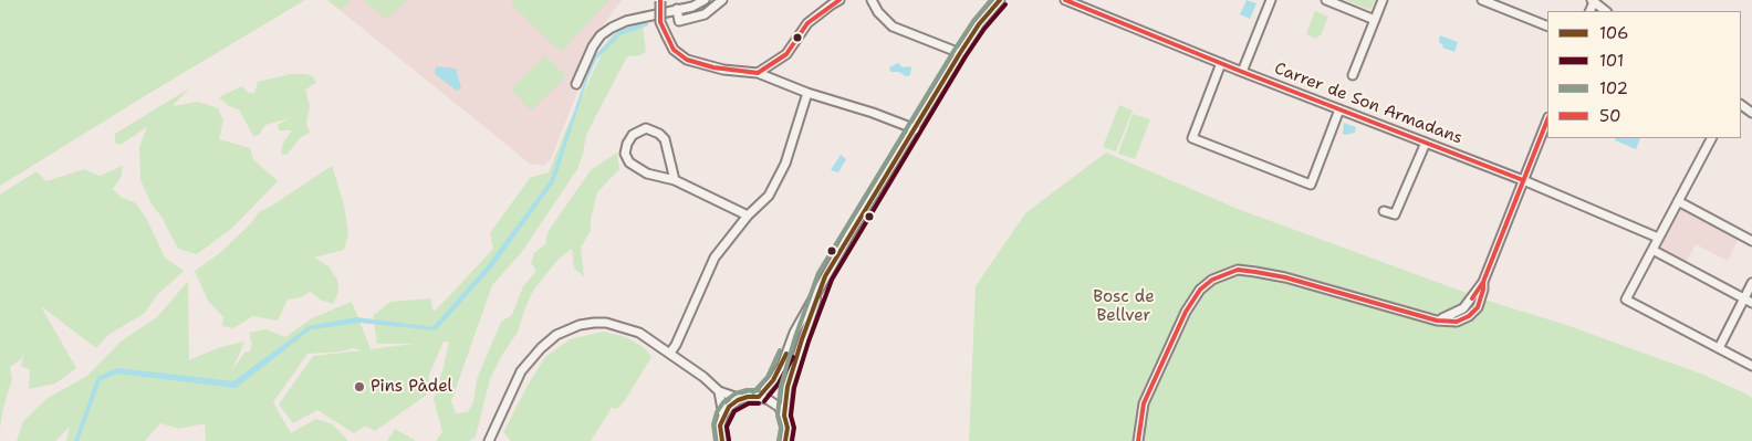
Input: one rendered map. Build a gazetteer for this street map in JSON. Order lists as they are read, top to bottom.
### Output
{
  "streets": {
    "street": ["Carrer de Son Armadans"]
  },
  "parks": ["Bosc de Bellver"],
  "places": ["Pins Pàdel"],
  "lines": [
    "transit line 106",
    "transit line 102",
    "transit line 50",
    "transit line 101"
  ],
  "legend": [
    "106",
    "101",
    "102",
    "50"
  ]
}
